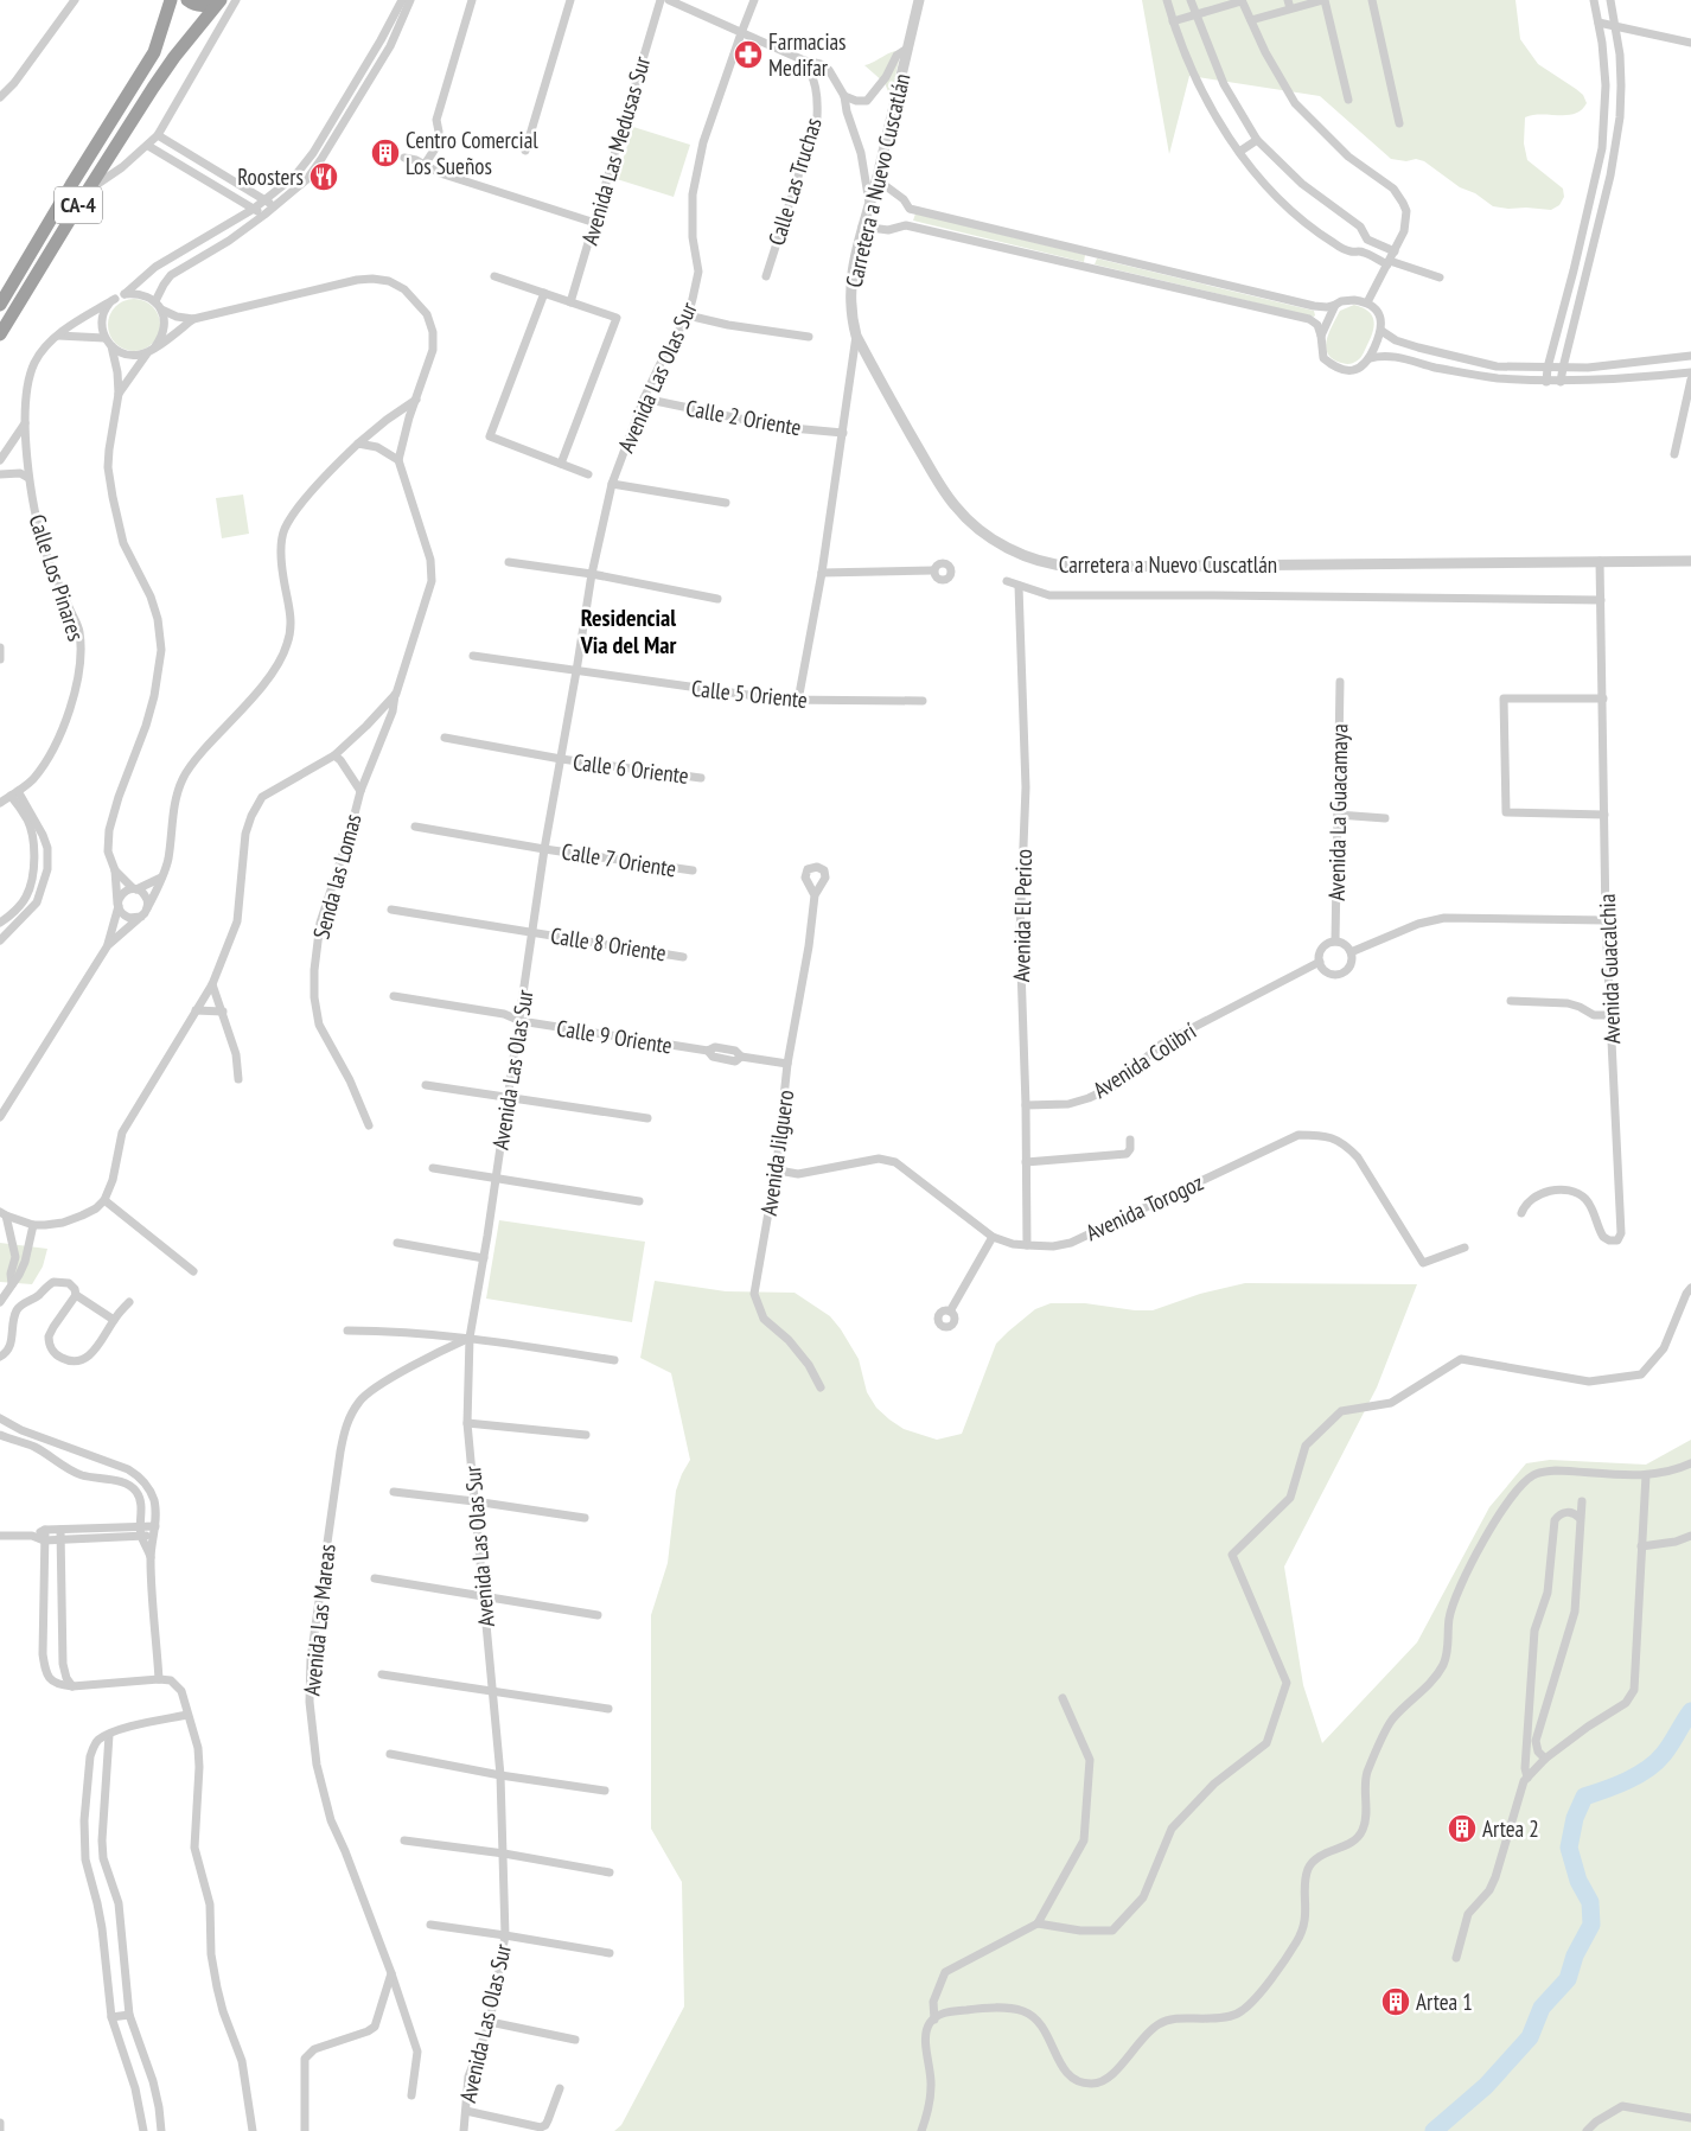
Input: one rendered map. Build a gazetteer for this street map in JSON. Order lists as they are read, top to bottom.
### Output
{
  "streets": {
    "highway": ["CA-4"],
    "street": [
      "Avenida Las Medusas Sur",
      "Carretera a Nuevo Cuscatlán",
      "Calle Las Truchas",
      "Avenida Las Olas Sur",
      "Calle 2 Oriente",
      "Calle Los Pinares",
      "Calle 5 Oriente",
      "Calle 6 Oriente",
      "Avenida La Guacamaya",
      "Calle 7 Oriente",
      "Senda las Lomas",
      "Avenida El Perico",
      "Calle 8 Oriente",
      "Avenida Guacalchia",
      "Calle 9 Oriente",
      "Avenida Colibrí",
      "Avenida Jilguero",
      "Avenida Torogoz",
      "Avenida Las Mareas"
    ]
  },
  "crossings": [
    ["Carretera a Nuevo Cuscatlán", "Avenida Guacalchia"],
    ["Avenida Las Olas Sur", "Calle 2 Oriente"],
    ["Avenida Las Olas Sur", "Calle 5 Oriente"],
    ["Avenida Las Olas Sur", "Calle 6 Oriente"],
    ["Avenida Las Olas Sur", "Calle 7 Oriente"],
    ["Avenida Las Olas Sur", "Calle 8 Oriente"],
    ["Avenida Las Olas Sur", "Calle 9 Oriente"],
    ["Avenida Las Olas Sur", "Avenida Las Mareas"],
    ["Avenida La Guacamaya", "Avenida Colibrí"],
    ["Avenida El Perico", "Avenida Colibrí"],
    ["Avenida El Perico", "Avenida Torogoz"],
    ["Calle 9 Oriente", "Avenida Jilguero"],
    ["Avenida Jilguero", "Avenida Torogoz"]
  ],
  "districts": ["Residencial Via del Mar"],
  "places": {
    "pharmacy": ["Farmacias Medifar"],
    "building": ["Centro Comercial Los Sueños", "Artea 2", "Artea 1"],
    "restaurant": ["Roosters"]
  }
}
